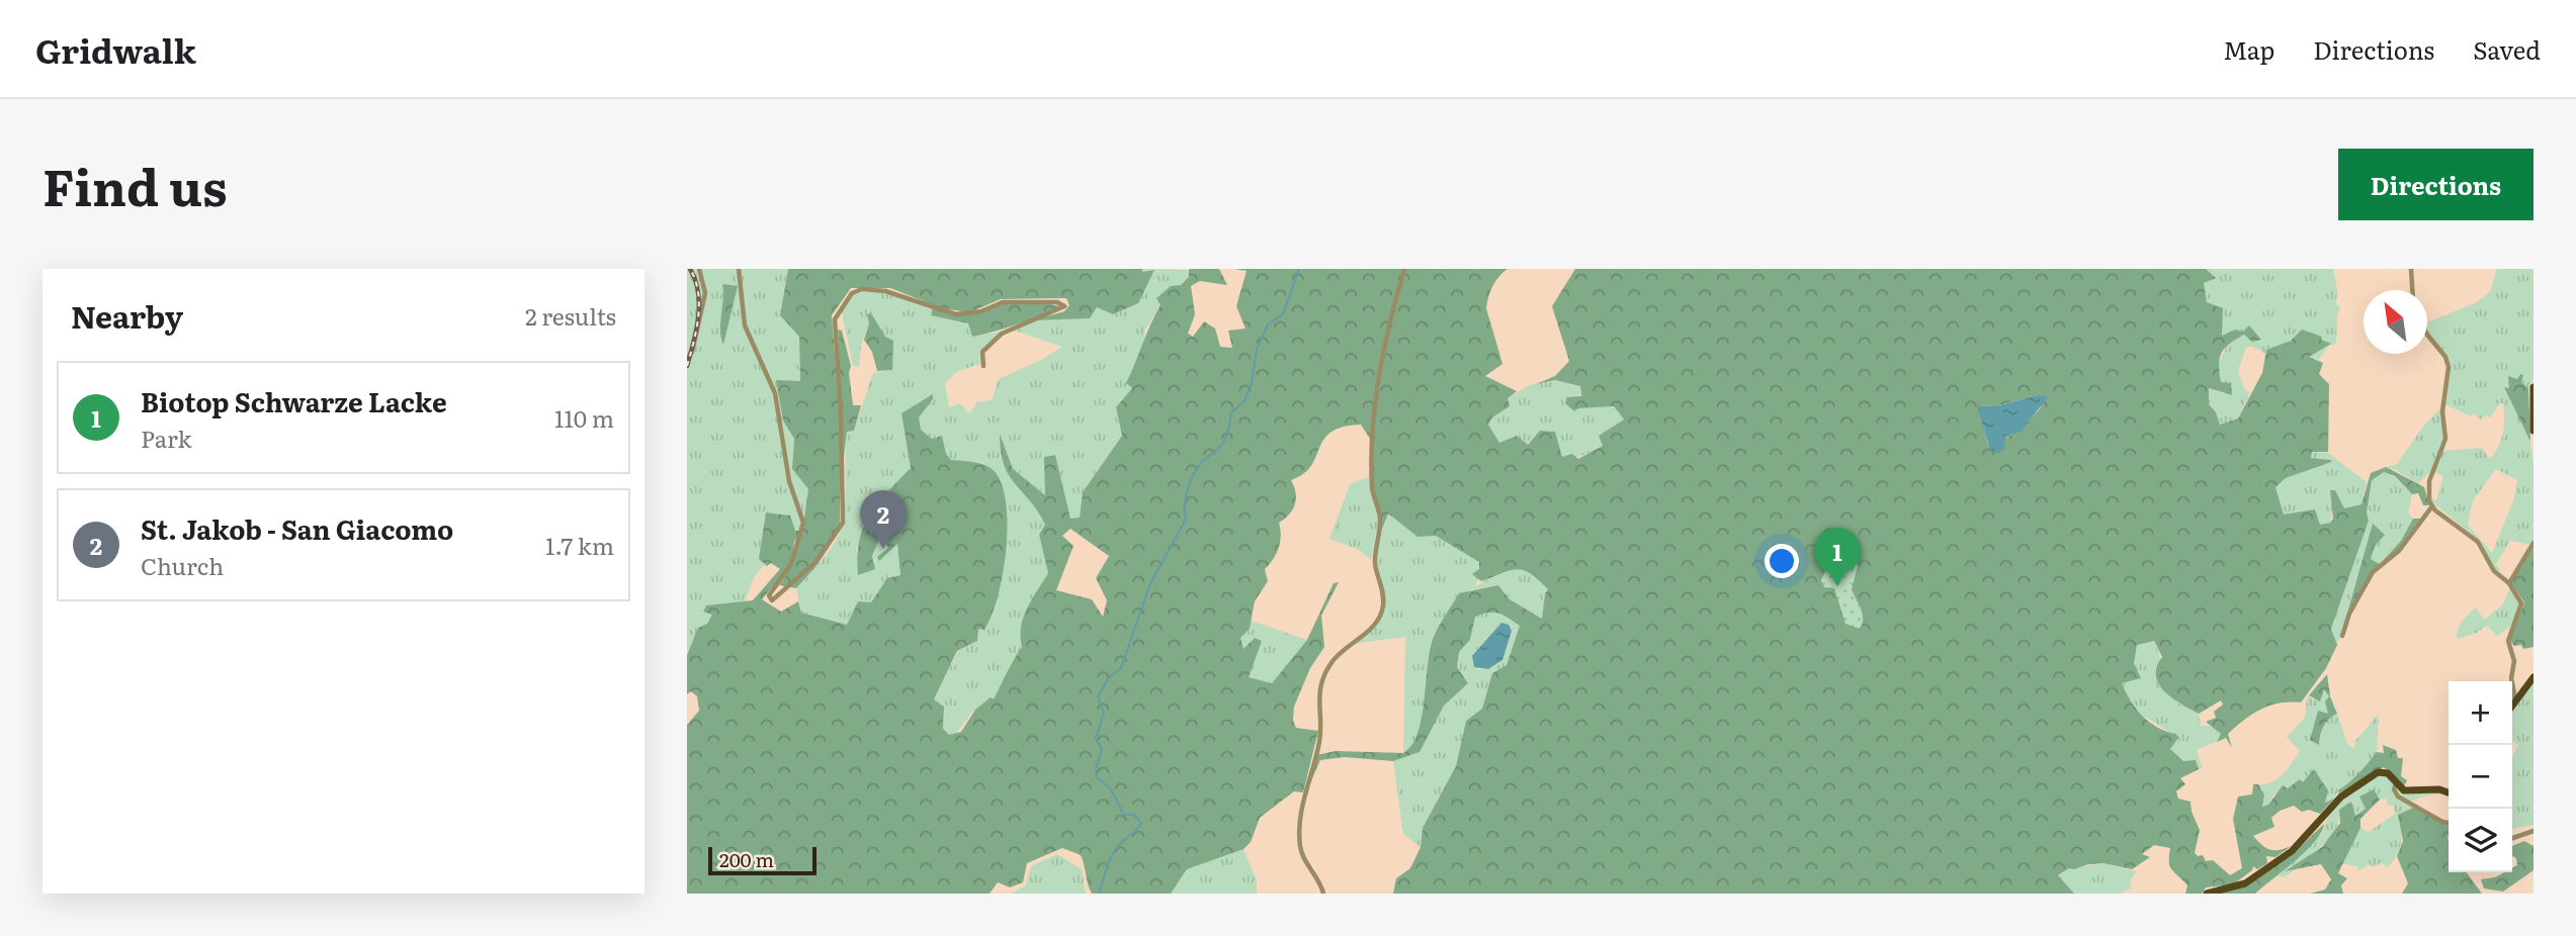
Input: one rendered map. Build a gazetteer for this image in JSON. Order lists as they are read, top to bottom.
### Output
{
  "scale_bar": "200 m",
  "north": "top left",
  "page": {
    "header": "Gridwalk",
    "nav": ["Map", "Directions", "Saved"],
    "title": "Find us",
    "buttons": "Directions",
    "heading": ["Nearby", "2 results"],
    "list": [
      {
        "mark": "1",
        "name": "Biotop Schwarze Lacke",
        "note": "Park",
        "value": "110 m"
      },
      {
        "mark": "2",
        "name": "St. Jakob - San Giacomo",
        "note": "Church",
        "value": "1.7 km"
      }
    ],
    "pins": ["2", "1"],
    "map_buttons": ["+", "−"],
    "scale": "200 m"
  }
}
